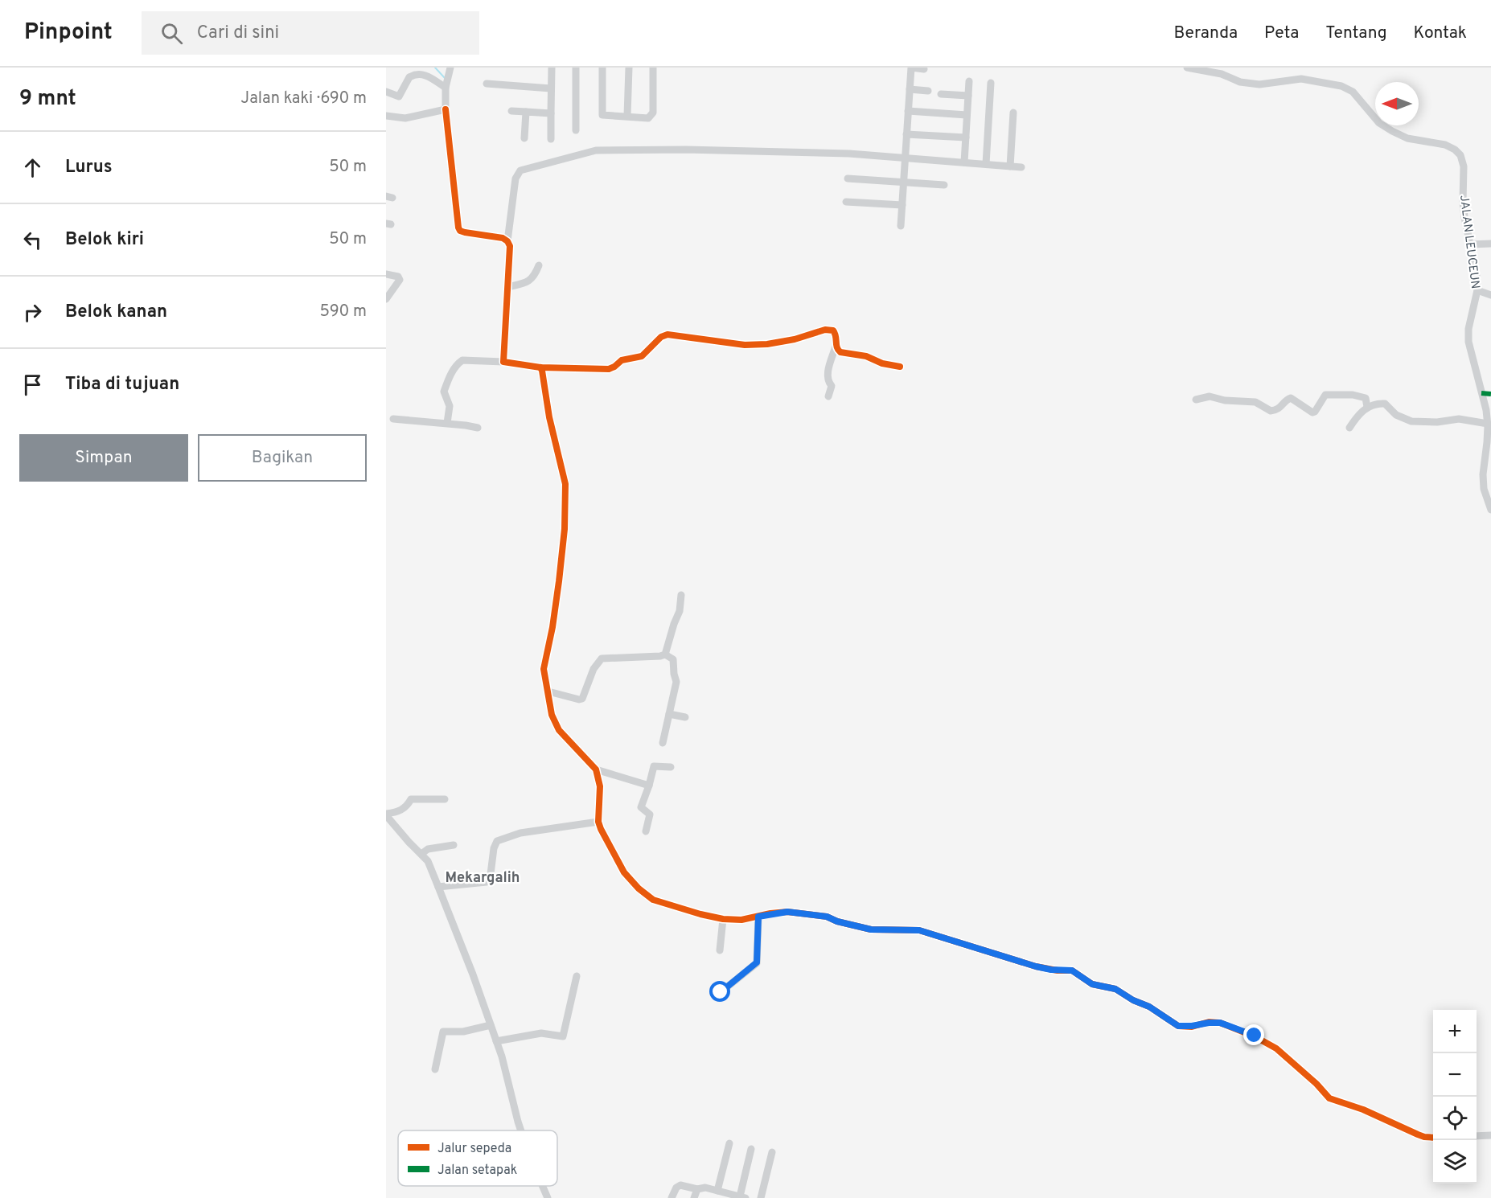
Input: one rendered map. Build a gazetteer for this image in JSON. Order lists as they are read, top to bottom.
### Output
{
  "streets": {
    "street": ["JALAN LEUCEUN"]
  },
  "districts": ["Mekargalih"],
  "legend": ["Jalur sepeda", "Jalan setapak"],
  "north": "left",
  "page": {
    "header": "Pinpoint",
    "search": "Cari di sini",
    "nav": [
      "Beranda",
      "Peta",
      "Tentang",
      "Kontak"
    ],
    "heading": ["9 mnt", "Jalan kaki · 690 m"],
    "list": [
      ["Lurus", "50 m"],
      ["Belok kiri", "50 m"],
      ["Belok kanan", "590 m"],
      "Tiba di tujuan"
    ],
    "buttons": ["Simpan", "Bagikan"],
    "map_buttons": ["+", "−"]
  }
}
